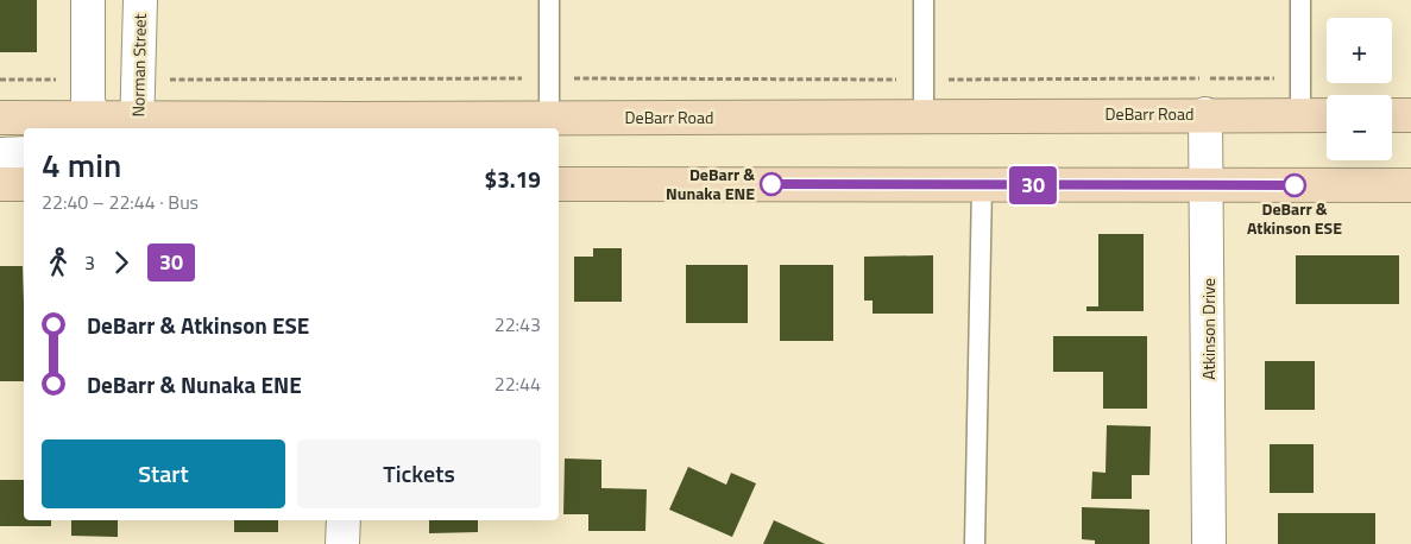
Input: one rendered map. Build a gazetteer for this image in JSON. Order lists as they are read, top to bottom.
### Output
{
  "streets": {
    "main road": ["DeBarr Road"],
    "street": ["Norman Street", "Atkinson Drive"]
  },
  "crossings": [
    ["Norman Street", "DeBarr Road"],
    ["DeBarr Road", "Atkinson Drive"]
  ],
  "places": ["DeBarr & Nunaka ENE", "DeBarr & Atkinson ESE"],
  "lines": ["bus line 30"],
  "page": {
    "on_map": "30",
    "map_buttons": ["+", "−"],
    "heading": ["4 min", "22:40 – 22:44 · Bus", "$3.19"],
    "legs": ["3", "30"],
    "list": [
      {
        "name": "DeBarr & Atkinson ESE",
        "value": "22:43"
      },
      {
        "name": "DeBarr & Nunaka ENE",
        "value": "22:44"
      }
    ],
    "buttons": ["Start", "Tickets"]
  }
}
